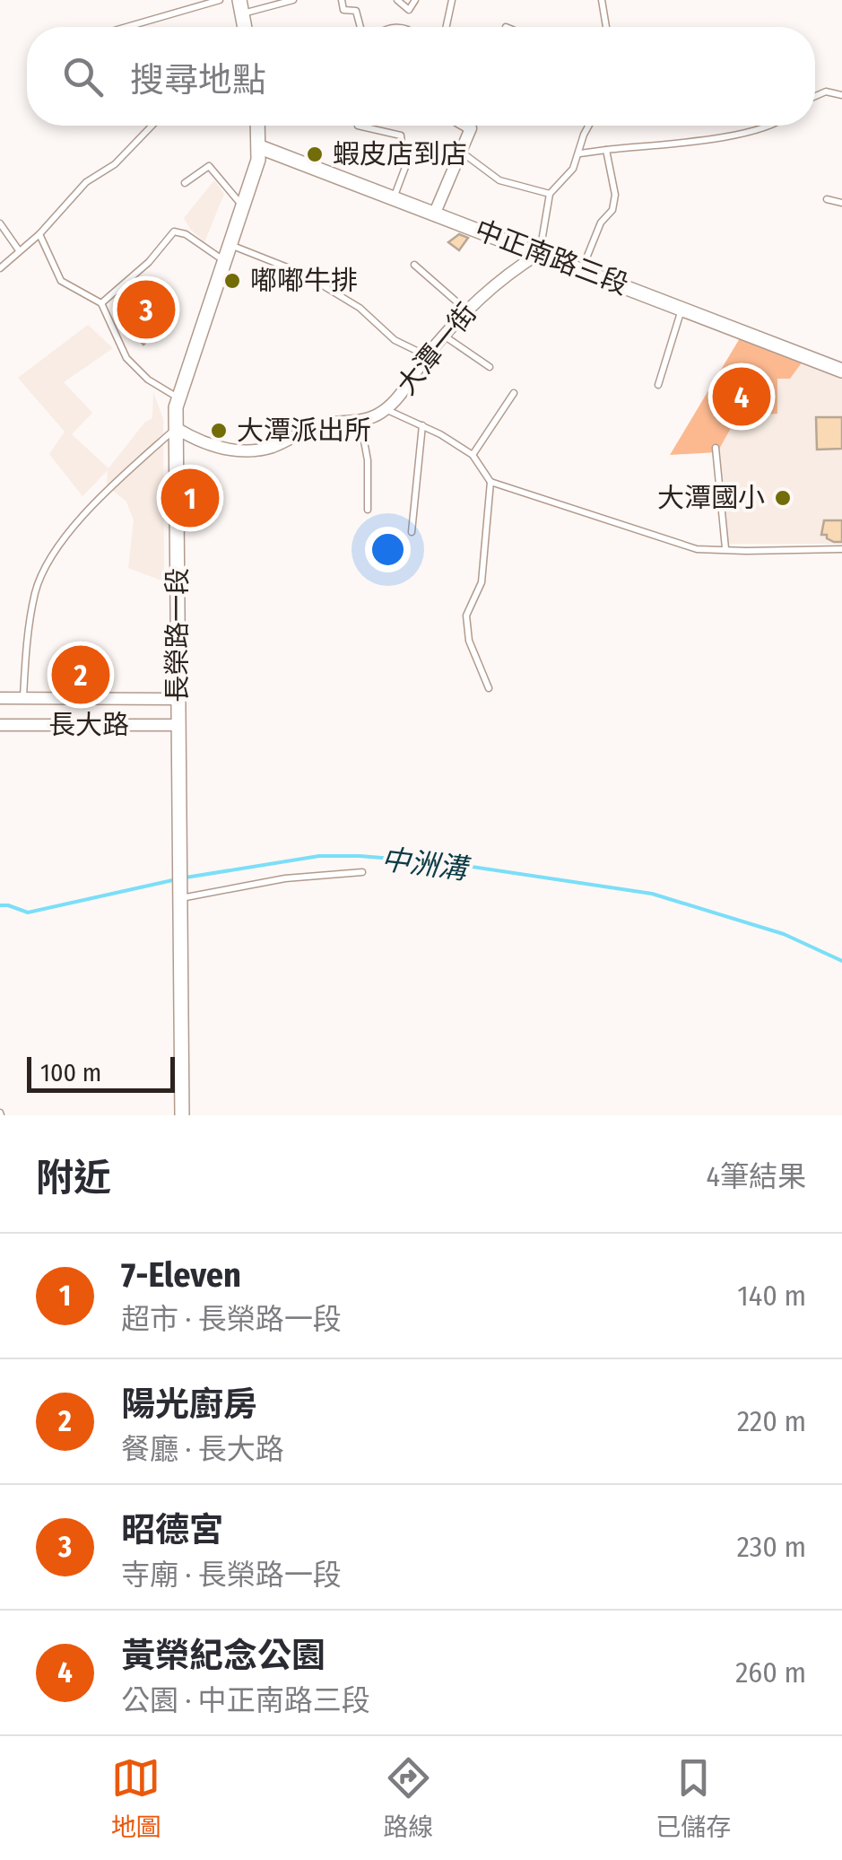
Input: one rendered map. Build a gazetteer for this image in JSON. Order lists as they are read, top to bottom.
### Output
{
  "streets": {
    "street": [
      "中正南路三段",
      "大潭一街",
      "長榮路一段",
      "長大路"
    ]
  },
  "crossings": [
    ["中正南路三段", "大潭一街"],
    ["中正南路三段", "長榮路一段"],
    ["大潭一街", "長榮路一段"],
    ["長榮路一段", "長大路"]
  ],
  "water": ["中洲溝"],
  "places": [
    "蝦皮店到店",
    "嘟嘟牛排",
    "大潭派出所",
    "大潭國小"
  ],
  "scale_bar": "100 m",
  "page": {
    "search": "搜尋地點",
    "pins": [
      "3",
      "4",
      "1",
      "2"
    ],
    "scale": "100 m",
    "heading": ["附近", "4筆結果"],
    "list": [
      {
        "mark": "1",
        "name": "7-Eleven",
        "note": "超市 · 長榮路一段",
        "value": "140 m"
      },
      {
        "mark": "2",
        "name": "陽光廚房",
        "note": "餐廳 · 長大路",
        "value": "220 m"
      },
      {
        "mark": "3",
        "name": "昭德宮",
        "note": "寺廟 · 長榮路一段",
        "value": "230 m"
      },
      {
        "mark": "4",
        "name": "黃榮紀念公園",
        "note": "公園 · 中正南路三段",
        "value": "260 m"
      }
    ],
    "nav": ["地圖", "路線", "已儲存"]
  }
}
